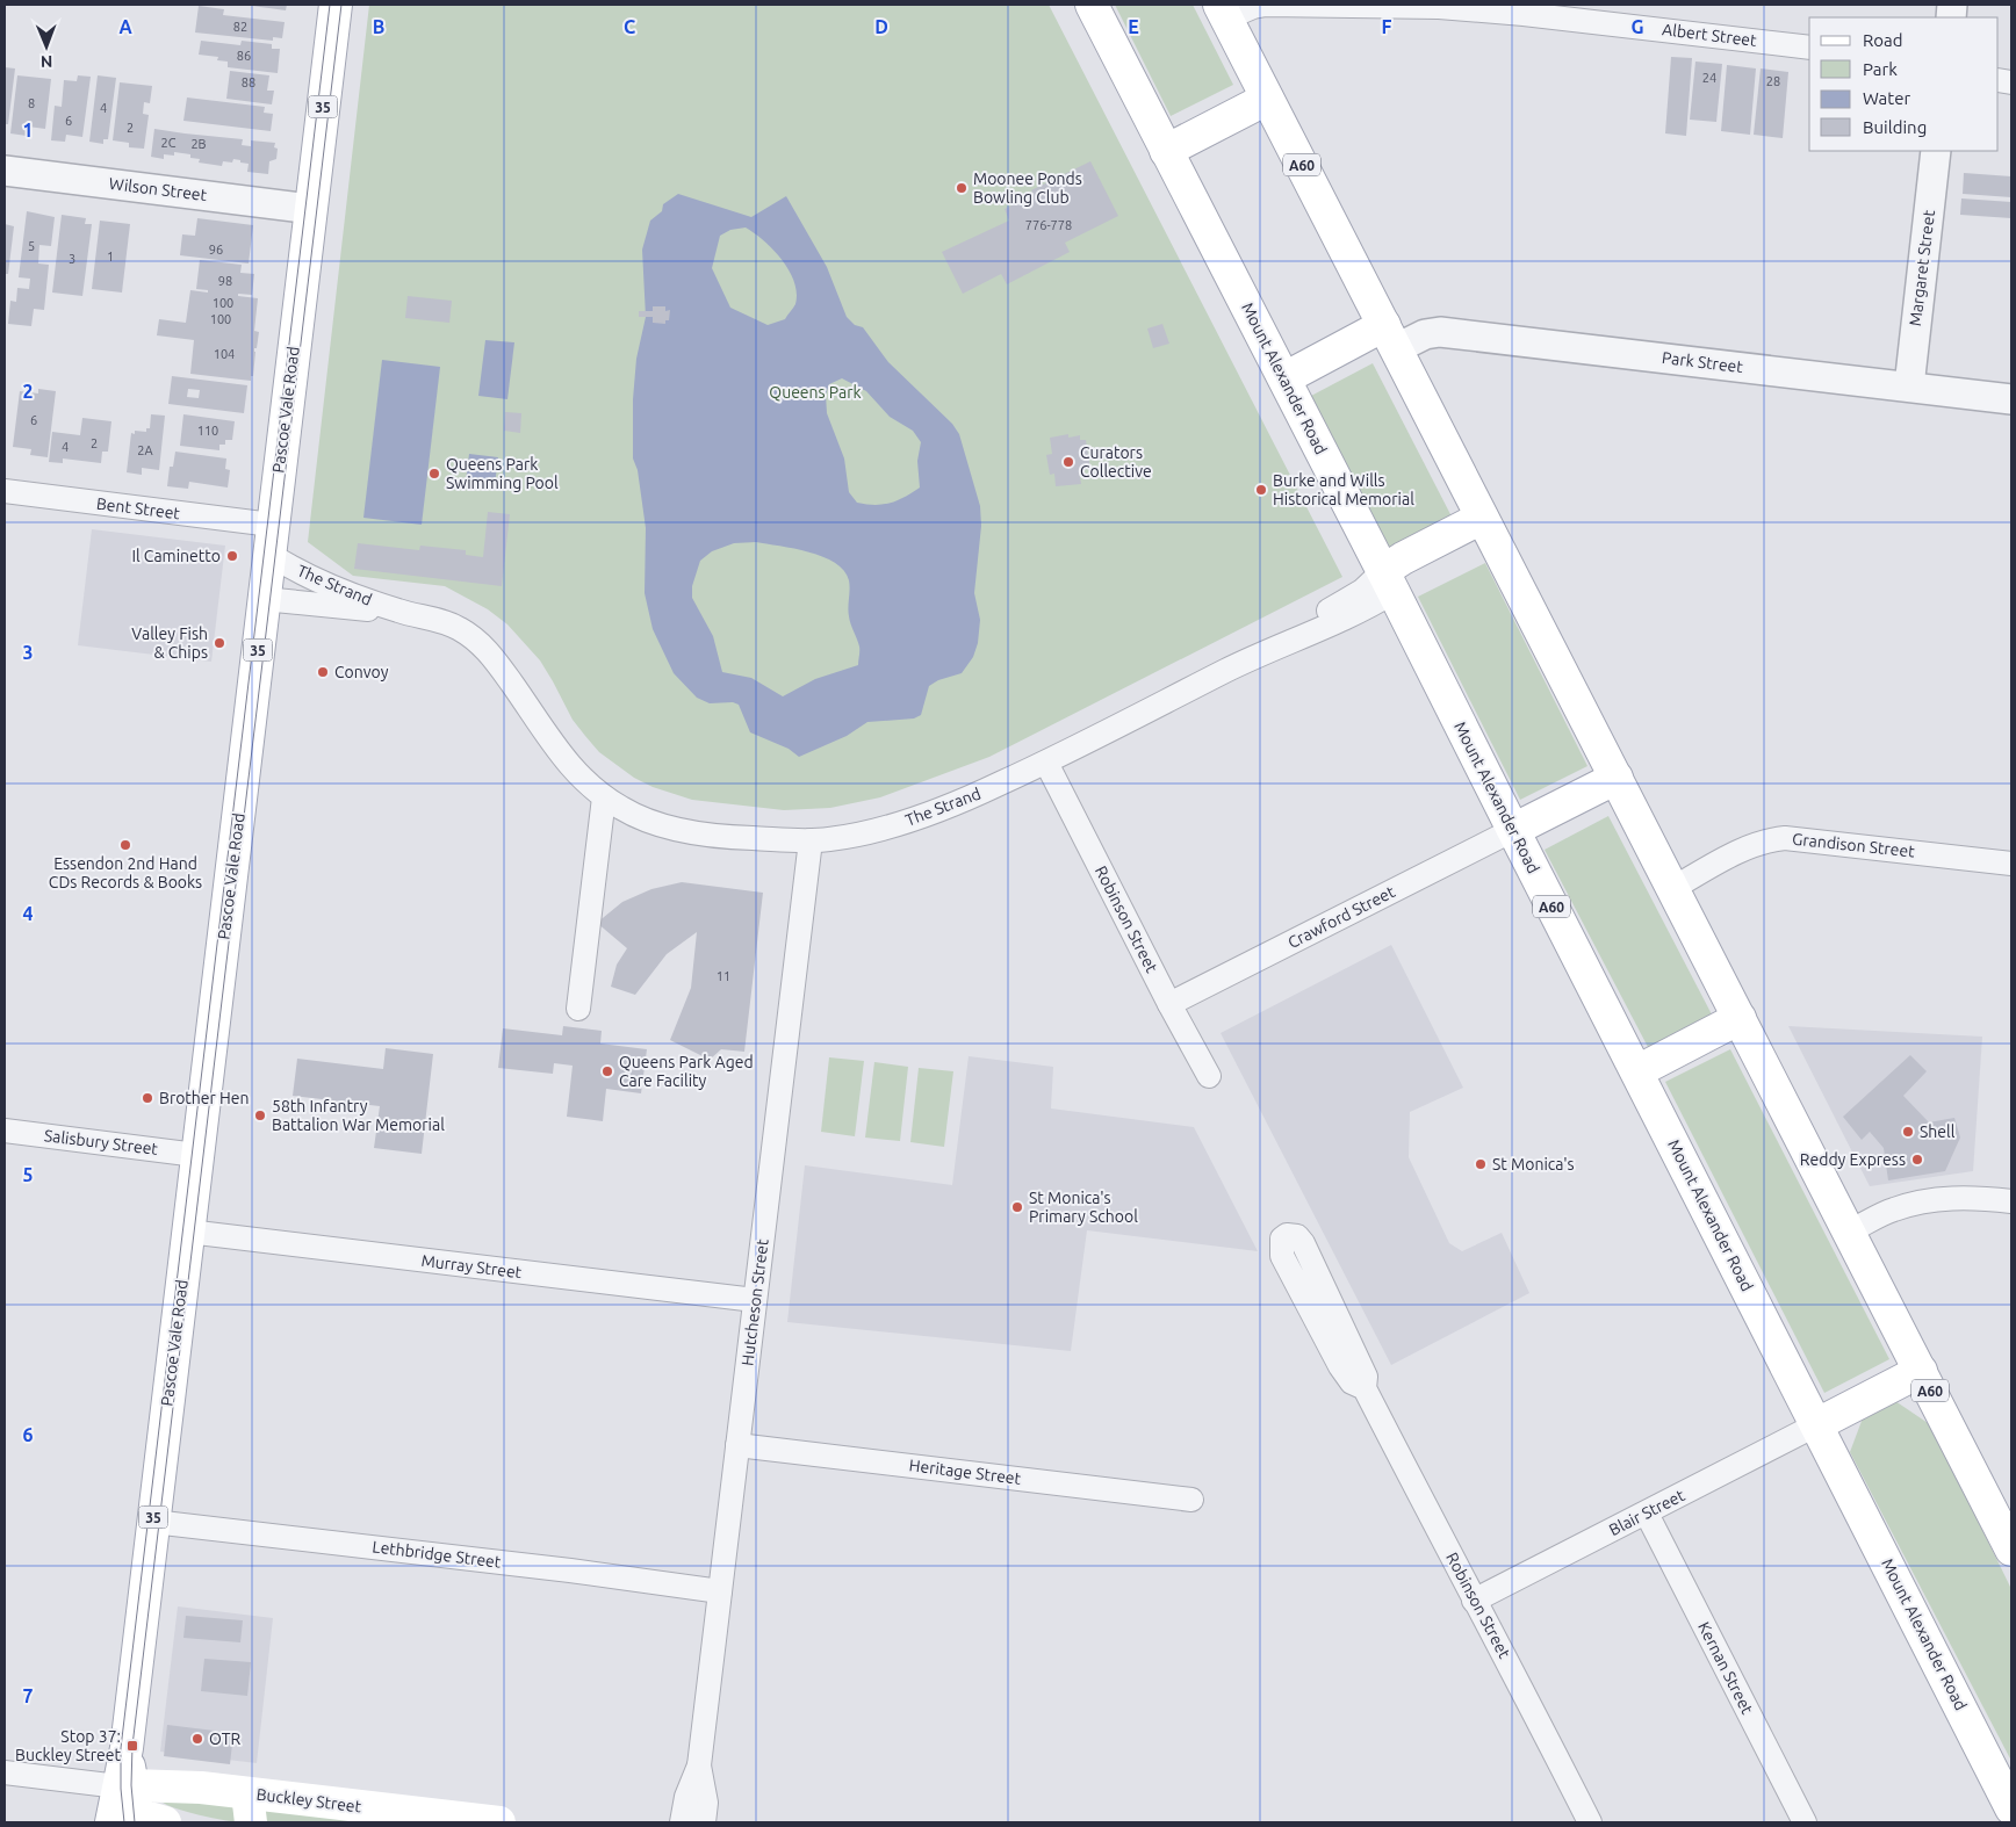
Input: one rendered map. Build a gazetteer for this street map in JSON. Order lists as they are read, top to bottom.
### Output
{
  "streets": {
    "main road": [
      "35",
      "A60",
      "Mount Alexander Road",
      "Pascoe Vale Road",
      "Buckley Street"
    ],
    "street": [
      "Albert Street",
      "Wilson Street",
      "Margaret Street",
      "Park Street",
      "Bent Street",
      "The Strand",
      "Grandison Street",
      "Crawford Street",
      "Robinson Street",
      "Salisbury Street",
      "Murray Street",
      "Hutcheson Street",
      "Heritage Street",
      "Blair Street",
      "Lethbridge Street",
      "Kernan Street"
    ]
  },
  "crossings": [
    ["Albert Street", "A60"],
    ["A60", "Park Street"],
    ["A60", "Grandison Street"],
    ["Wilson Street", "Pascoe Vale Road"],
    ["Margaret Street", "Park Street"],
    ["Mount Alexander Road", "The Strand"],
    ["Mount Alexander Road", "Crawford Street"],
    ["Mount Alexander Road", "Blair Street"],
    ["Pascoe Vale Road", "Bent Street"],
    ["Pascoe Vale Road", "The Strand"],
    ["Pascoe Vale Road", "Salisbury Street"],
    ["Pascoe Vale Road", "Murray Street"],
    ["Pascoe Vale Road", "Lethbridge Street"],
    ["Pascoe Vale Road", "Buckley Street"],
    ["Bent Street", "The Strand"],
    ["The Strand", "Robinson Street"],
    ["The Strand", "Hutcheson Street"],
    ["Crawford Street", "Robinson Street"],
    ["Robinson Street", "Blair Street"],
    ["Murray Street", "Hutcheson Street"],
    ["Hutcheson Street", "Heritage Street"],
    ["Hutcheson Street", "Lethbridge Street"],
    ["Blair Street", "Kernan Street"]
  ],
  "parks": ["Queens Park"],
  "places": {
    "other": [
      "Moonee Ponds Bowling Club",
      "Curators Collective",
      "Queens Park Swimming Pool",
      "Burke and Wills Historical Memorial",
      "Il Caminetto",
      "Valley Fish & Chips",
      "Convoy",
      "Essendon 2nd Hand CDs Records & Books",
      "Queens Park Aged Care Facility",
      "Brother Hen",
      "58th Infantry Battalion War Memorial",
      "Shell",
      "Reddy Express",
      "St Monica's",
      "St Monica's Primary School",
      "OTR"
    ],
    "transit": ["Stop 37: Buckley Street"]
  },
  "house_numbers": [
    "82",
    "86",
    "24",
    "28",
    "88",
    "8",
    "4",
    "6",
    "2",
    "2C",
    "2B",
    "776-778",
    "5",
    "96",
    "1",
    "3",
    "98",
    "100",
    "100",
    "104",
    "6",
    "110",
    "2",
    "4",
    "2A",
    "11"
  ],
  "legend": [
    "Road",
    "Park",
    "Water",
    "Building"
  ],
  "north": "bottom",
  "grid": {
    "columns": [
      "A",
      "B",
      "C",
      "D",
      "E",
      "F",
      "G"
    ],
    "rows": [
      "1",
      "2",
      "3",
      "4",
      "5",
      "6",
      "7"
    ]
  }
}
